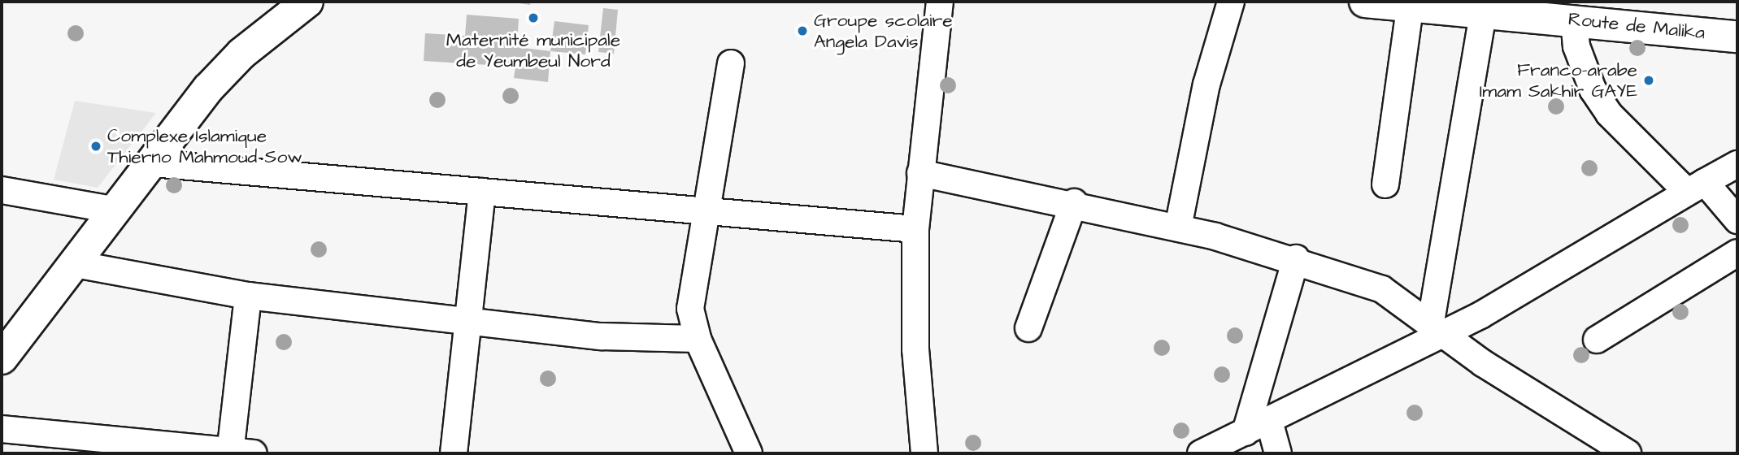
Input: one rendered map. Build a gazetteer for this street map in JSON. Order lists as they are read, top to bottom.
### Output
{
  "streets": {
    "main road": ["Route de Malika"]
  },
  "places": [
    "Maternité municipale de Yeumbeul Nord",
    "Groupe scolaire Angela Davis",
    "Franco-arabe Imam Sakhir GAYE",
    "Complexe Islamique Thierno Mahmoud Sow"
  ]
}
